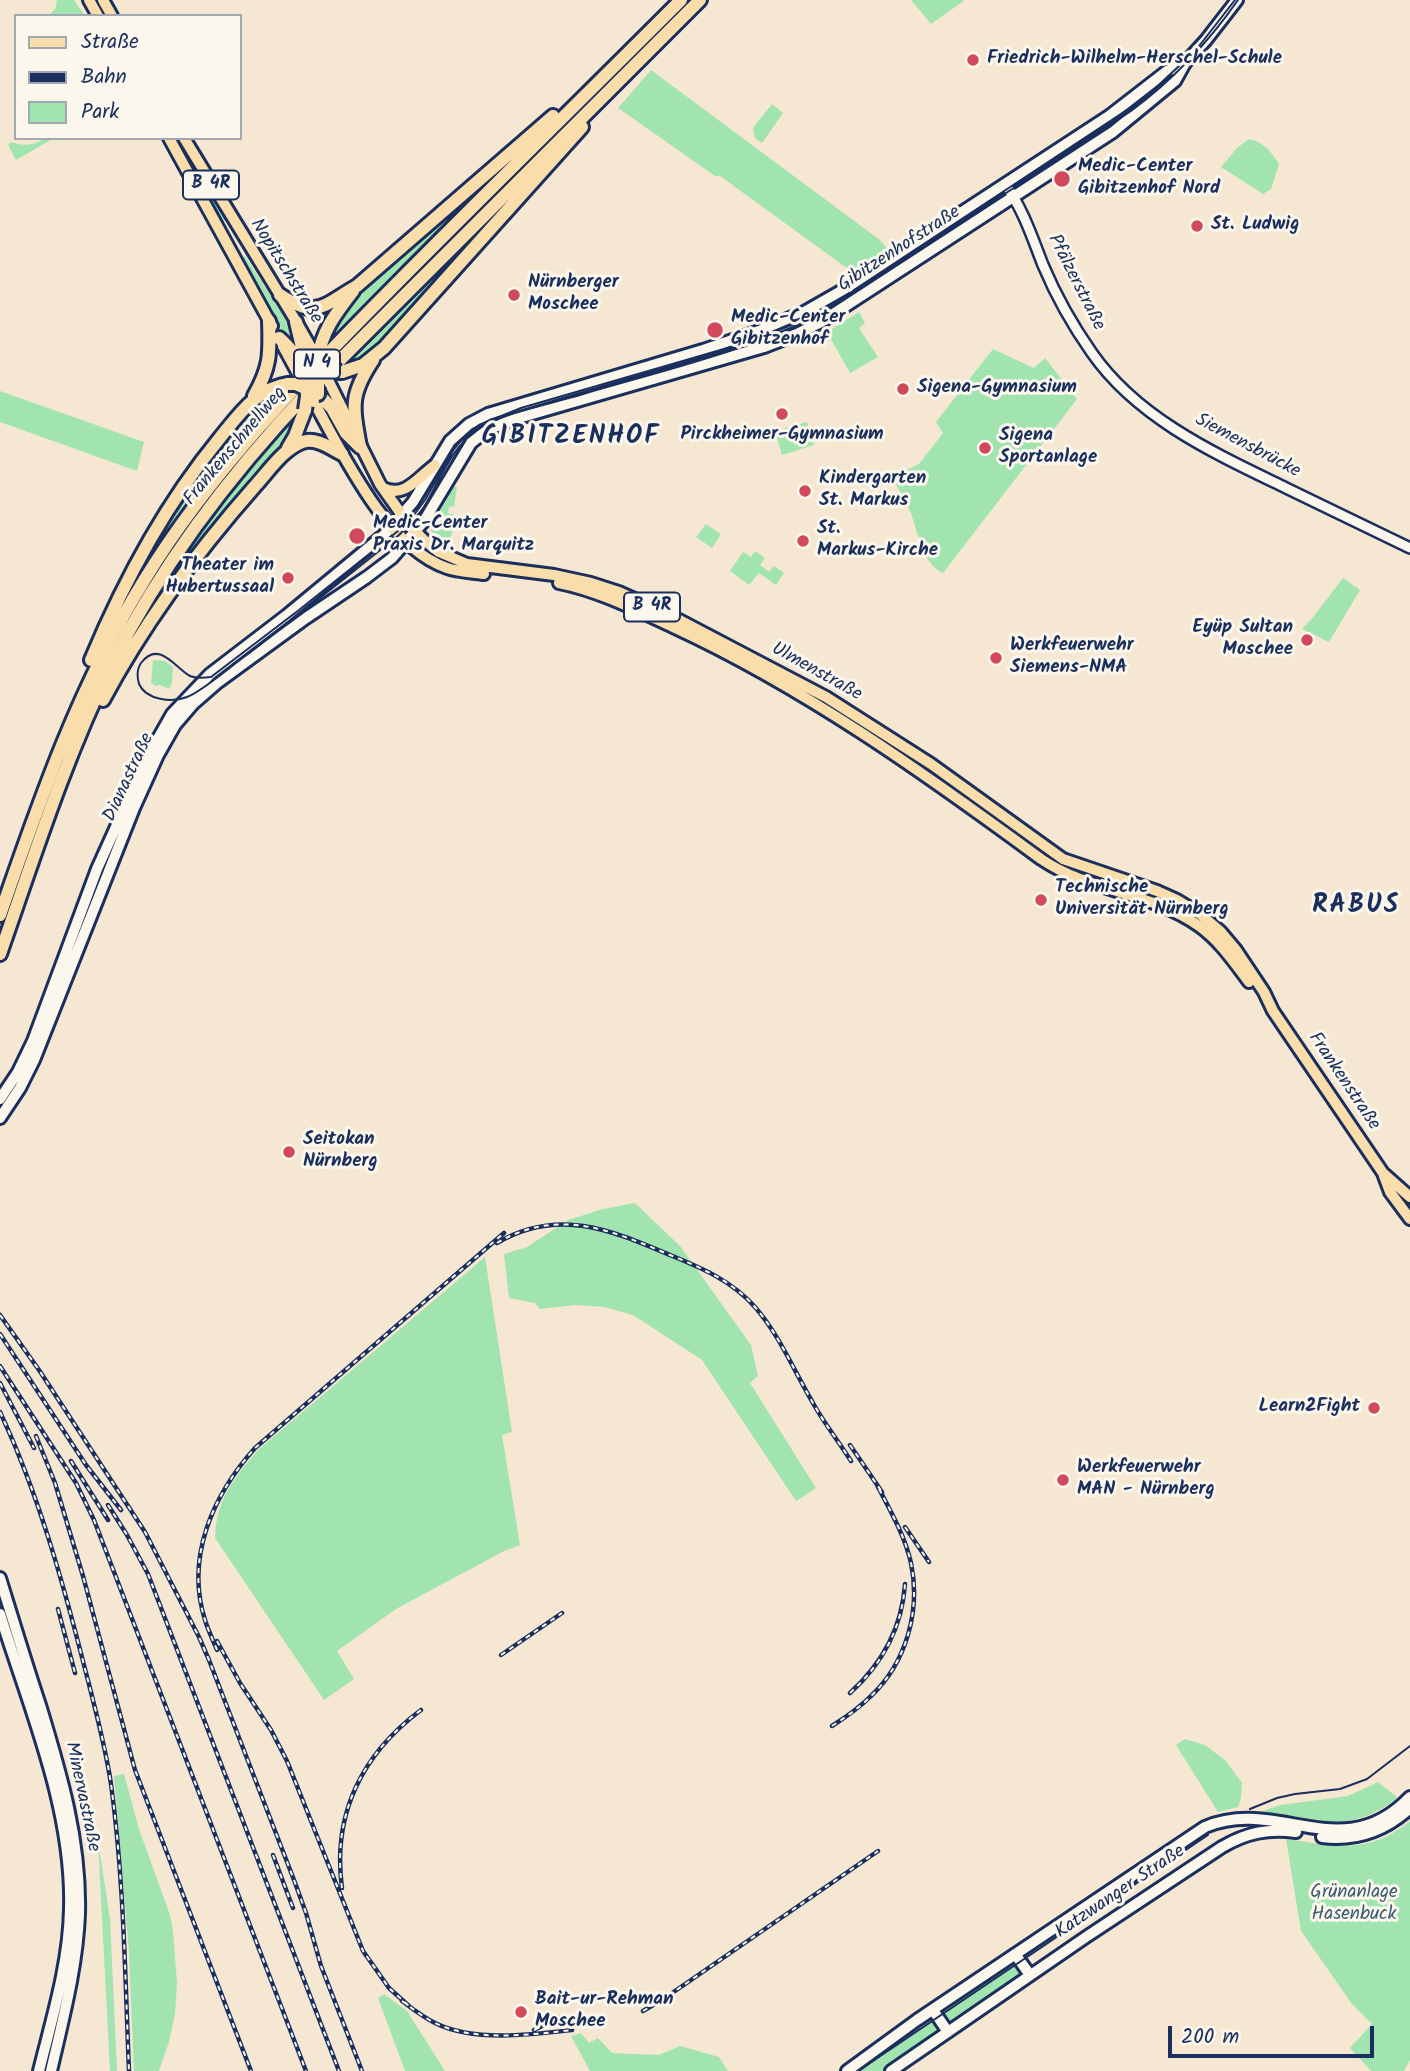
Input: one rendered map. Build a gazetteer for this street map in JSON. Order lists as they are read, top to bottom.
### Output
{
  "streets": {
    "highway": ["N 4", "Frankenschnellweg"],
    "main road": [
      "B 4R",
      "Gibitzenhofstraße",
      "Nopitschstraße",
      "Ulmenstraße",
      "Dianastraße",
      "Frankenstraße",
      "Minervastraße",
      "Katzwanger Straße"
    ],
    "street": ["Pfälzerstraße", "Siemensbrücke"]
  },
  "crossings": [
    ["B 4R", "Gibitzenhofstraße"],
    ["B 4R", "Ulmenstraße"],
    ["B 4R", "Dianastraße"],
    ["Gibitzenhofstraße", "Pfälzerstraße"],
    ["Gibitzenhofstraße", "Ulmenstraße"],
    ["Gibitzenhofstraße", "Dianastraße"],
    ["Pfälzerstraße", "Siemensbrücke"],
    ["Ulmenstraße", "Dianastraße"],
    ["Ulmenstraße", "Frankenstraße"]
  ],
  "districts": ["GIBITZENHOF", "RABUS"],
  "parks": ["Grünanlage Hasenbuck"],
  "places": [
    "Friedrich-Wilhelm-Herschel-Schule",
    "Medic-Center Gibitzenhof Nord",
    "St. Ludwig",
    "Nürnberger Moschee",
    "Medic-Center Gibitzenhof",
    "Sigena-Gymnasium",
    "Pirckheimer-Gymnasium",
    "Sigena Sportanlage",
    "Kindergarten St. Markus",
    "Medic-Center Praxis Dr. Marquitz",
    "St. Markus-Kirche",
    "Theater im Hubertussaal",
    "Eyüp Sultan Moschee",
    "Werkfeuerwehr Siemens-NMA",
    "Technische Universität Nürnberg",
    "Seitokan Nürnberg",
    "Learn2Fight",
    "Werkfeuerwehr MAN - Nürnberg",
    "Bait-ur-Rehman Moschee"
  ],
  "legend": ["Straße", "Bahn", "Park"],
  "scale_bar": "200 m"
}
